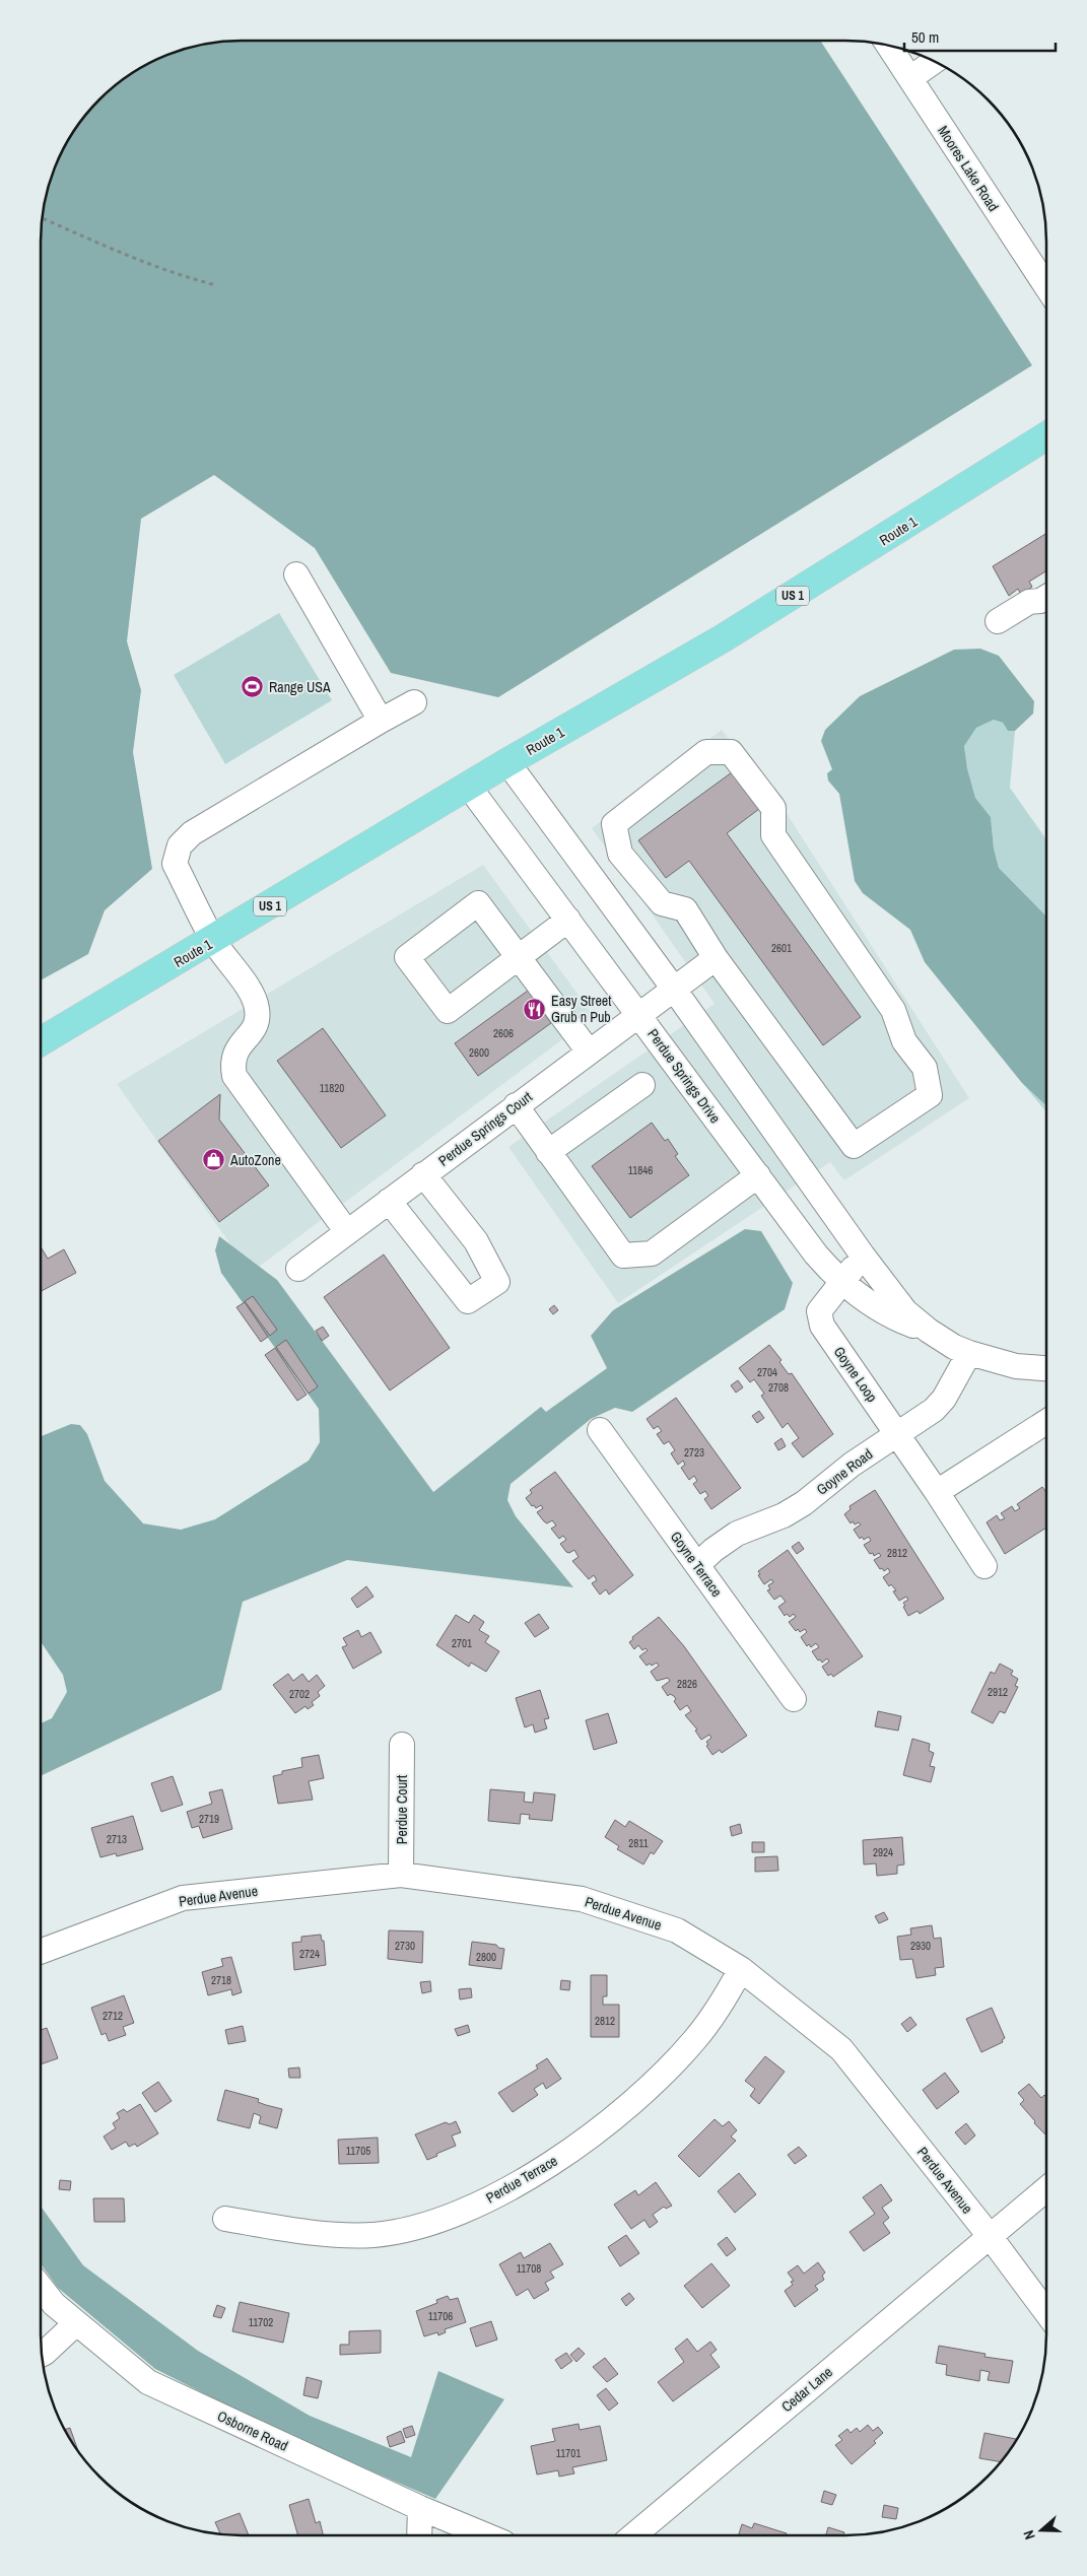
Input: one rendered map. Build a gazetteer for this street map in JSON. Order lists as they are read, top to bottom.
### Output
{
  "streets": {
    "main road": ["Route 1", "US 1"],
    "street": [
      "Moores Lake Road",
      "Perdue Springs Drive",
      "Perdue Springs Court",
      "Goyne Loop",
      "Goyne Road",
      "Goyne Terrace",
      "Perdue Court",
      "Perdue Avenue",
      "Perdue Terrace",
      "Cedar Lane",
      "Osborne Road"
    ]
  },
  "crossings": [
    ["Route 1", "Perdue Springs Drive"],
    ["Perdue Springs Drive", "Perdue Springs Court"],
    ["Perdue Springs Drive", "Goyne Loop"],
    ["Perdue Springs Drive", "Goyne Road"],
    ["Goyne Loop", "Goyne Road"],
    ["Goyne Road", "Goyne Terrace"],
    ["Perdue Court", "Perdue Avenue"],
    ["Perdue Avenue", "Perdue Terrace"],
    ["Perdue Avenue", "Cedar Lane"]
  ],
  "places": {
    "sports": ["Range USA"],
    "restaurant": ["Easy Street Grub n Pub"],
    "shop": ["AutoZone"]
  },
  "house_numbers": [
    "2601",
    "2606",
    "2600",
    "11820",
    "11846",
    "2704",
    "2708",
    "2723",
    "2812",
    "2701",
    "2826",
    "2912",
    "2702",
    "2719",
    "2713",
    "2811",
    "2924",
    "2730",
    "2930",
    "2724",
    "2800",
    "2718",
    "2712",
    "2812",
    "11705",
    "11708",
    "11706",
    "11702",
    "11701"
  ],
  "scale_bar": "50 m",
  "north": "left"
}
